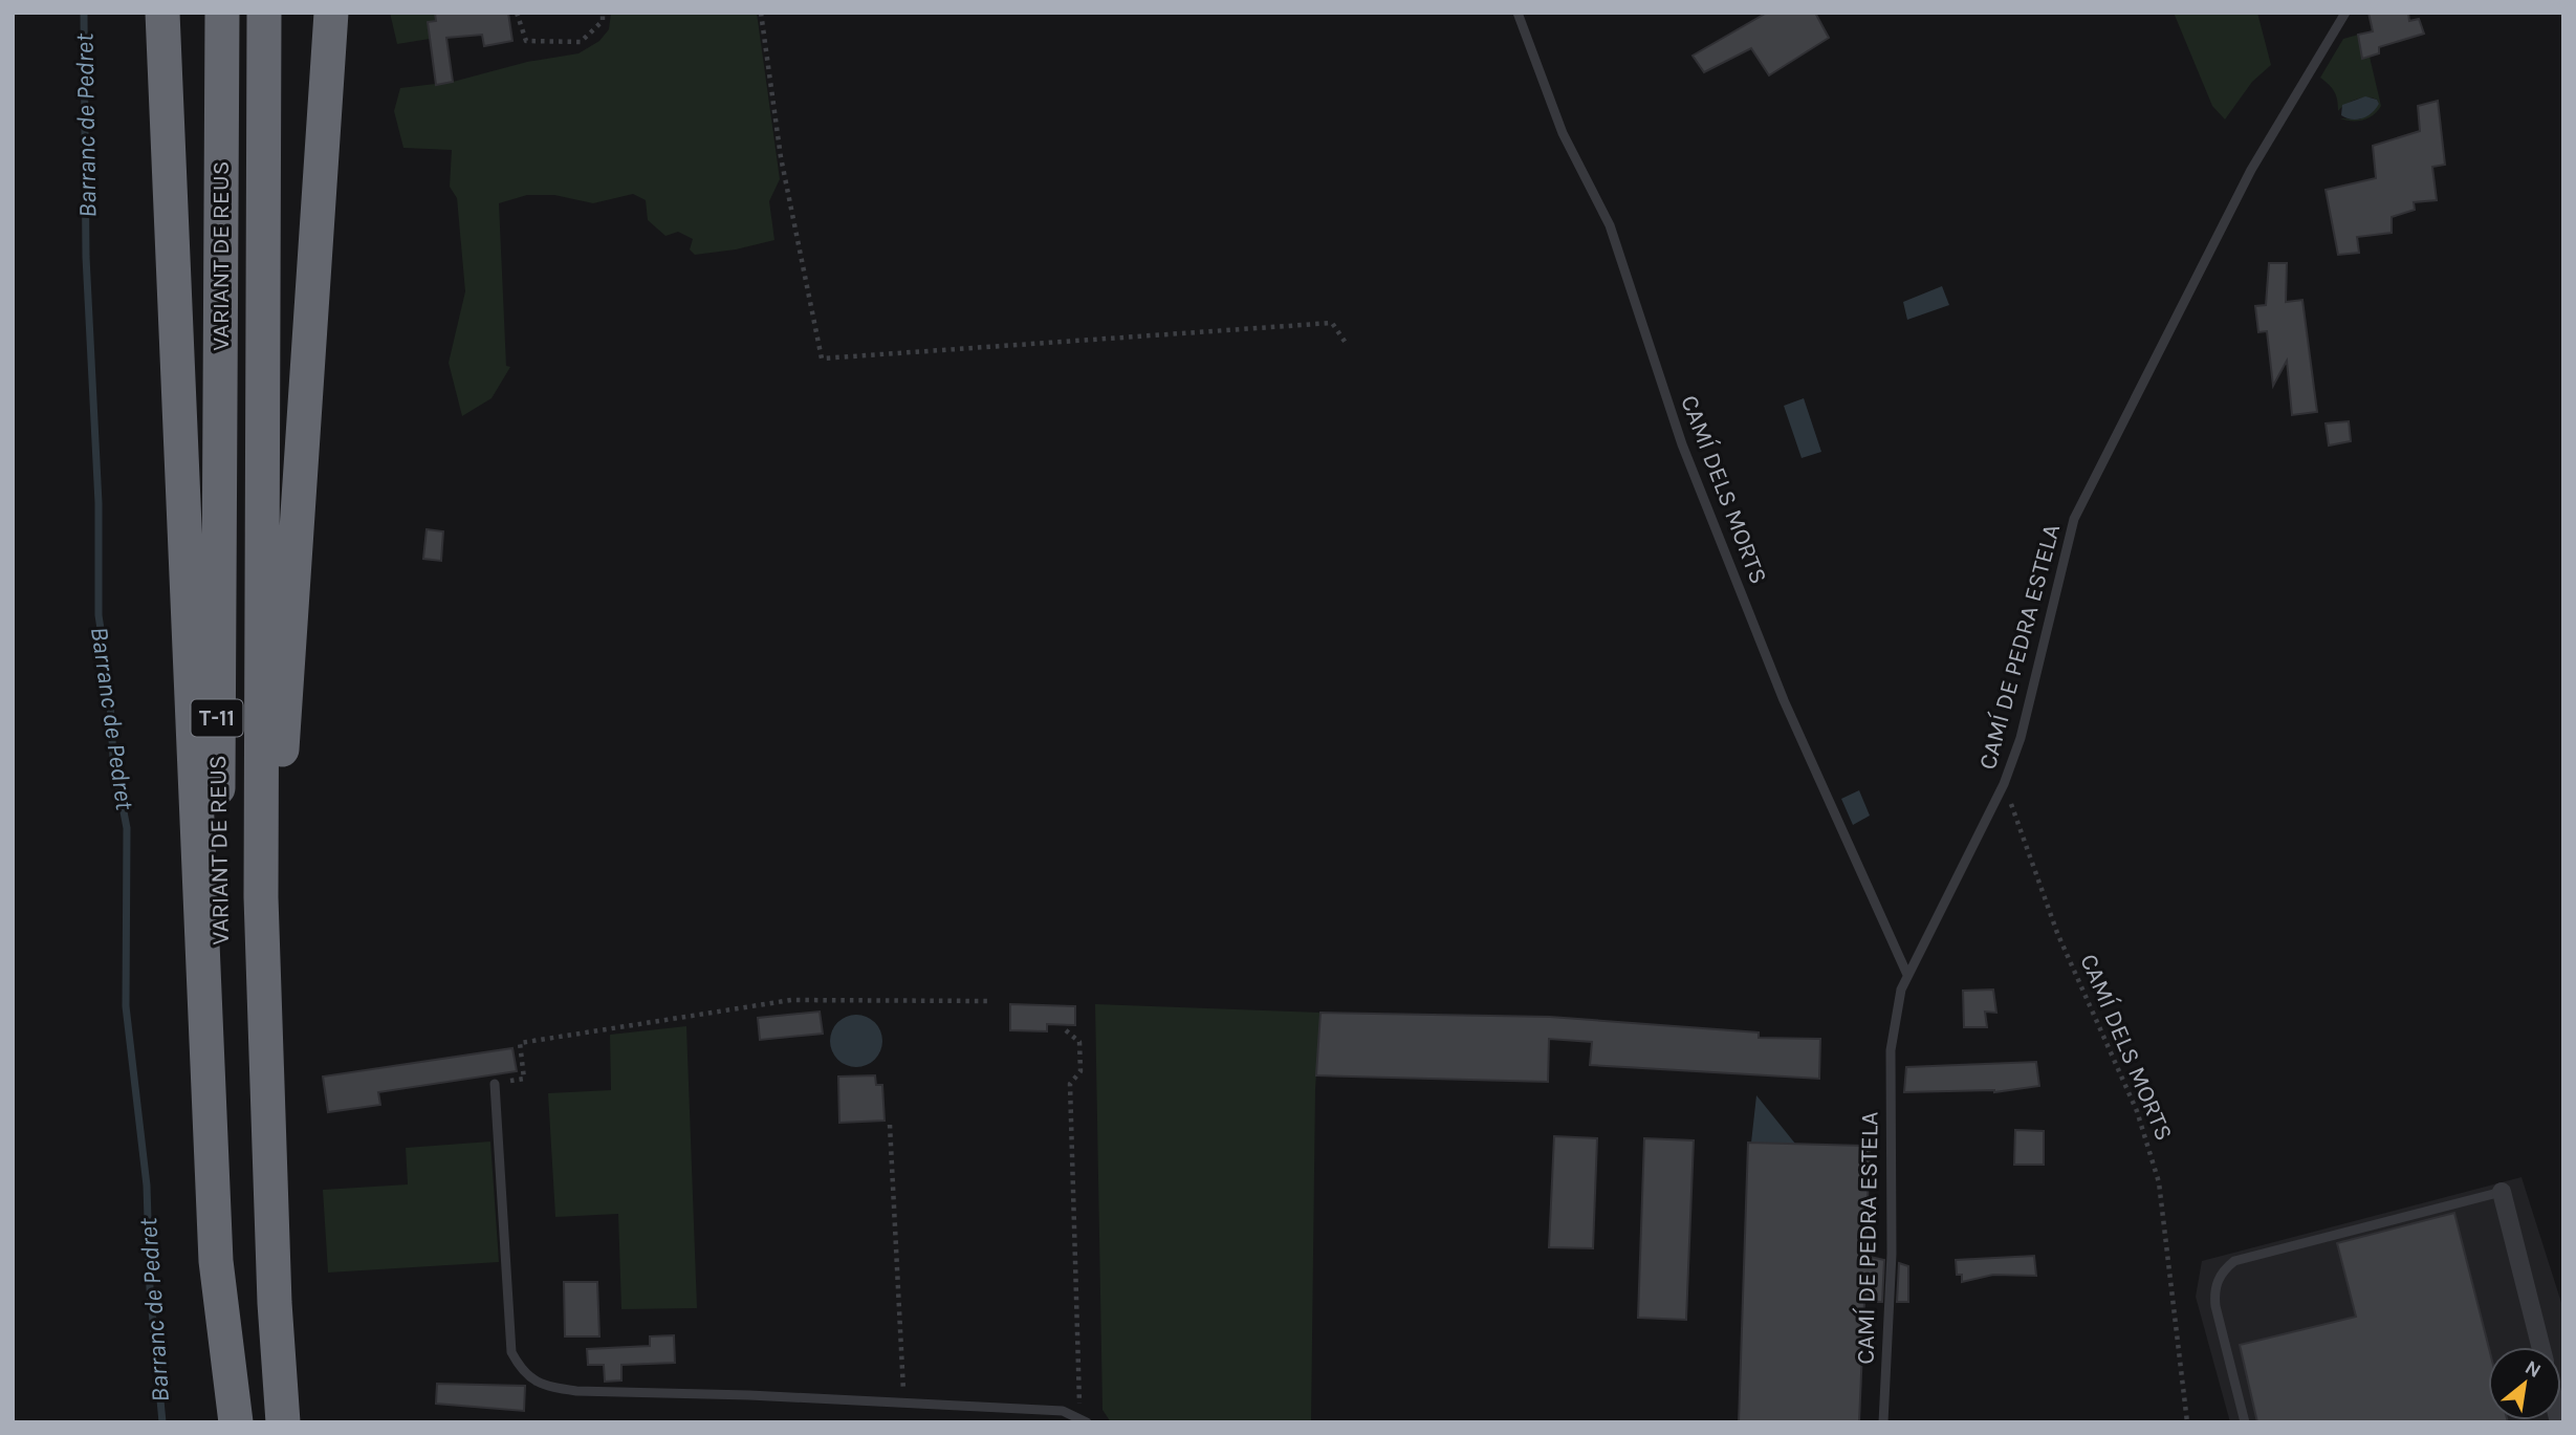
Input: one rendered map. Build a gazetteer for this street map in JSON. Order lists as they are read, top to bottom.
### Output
{
  "streets": {
    "highway": ["VARIANT DE REUS", "T-11"],
    "lane": ["CAMÍ DELS MORTS", "CAMÍ DE PEDRA ESTELA"]
  },
  "crossings": [
    ["CAMÍ DELS MORTS", "CAMÍ DE PEDRA ESTELA"]
  ],
  "water": ["Barranc de Pedret"],
  "north": "top right"
}
